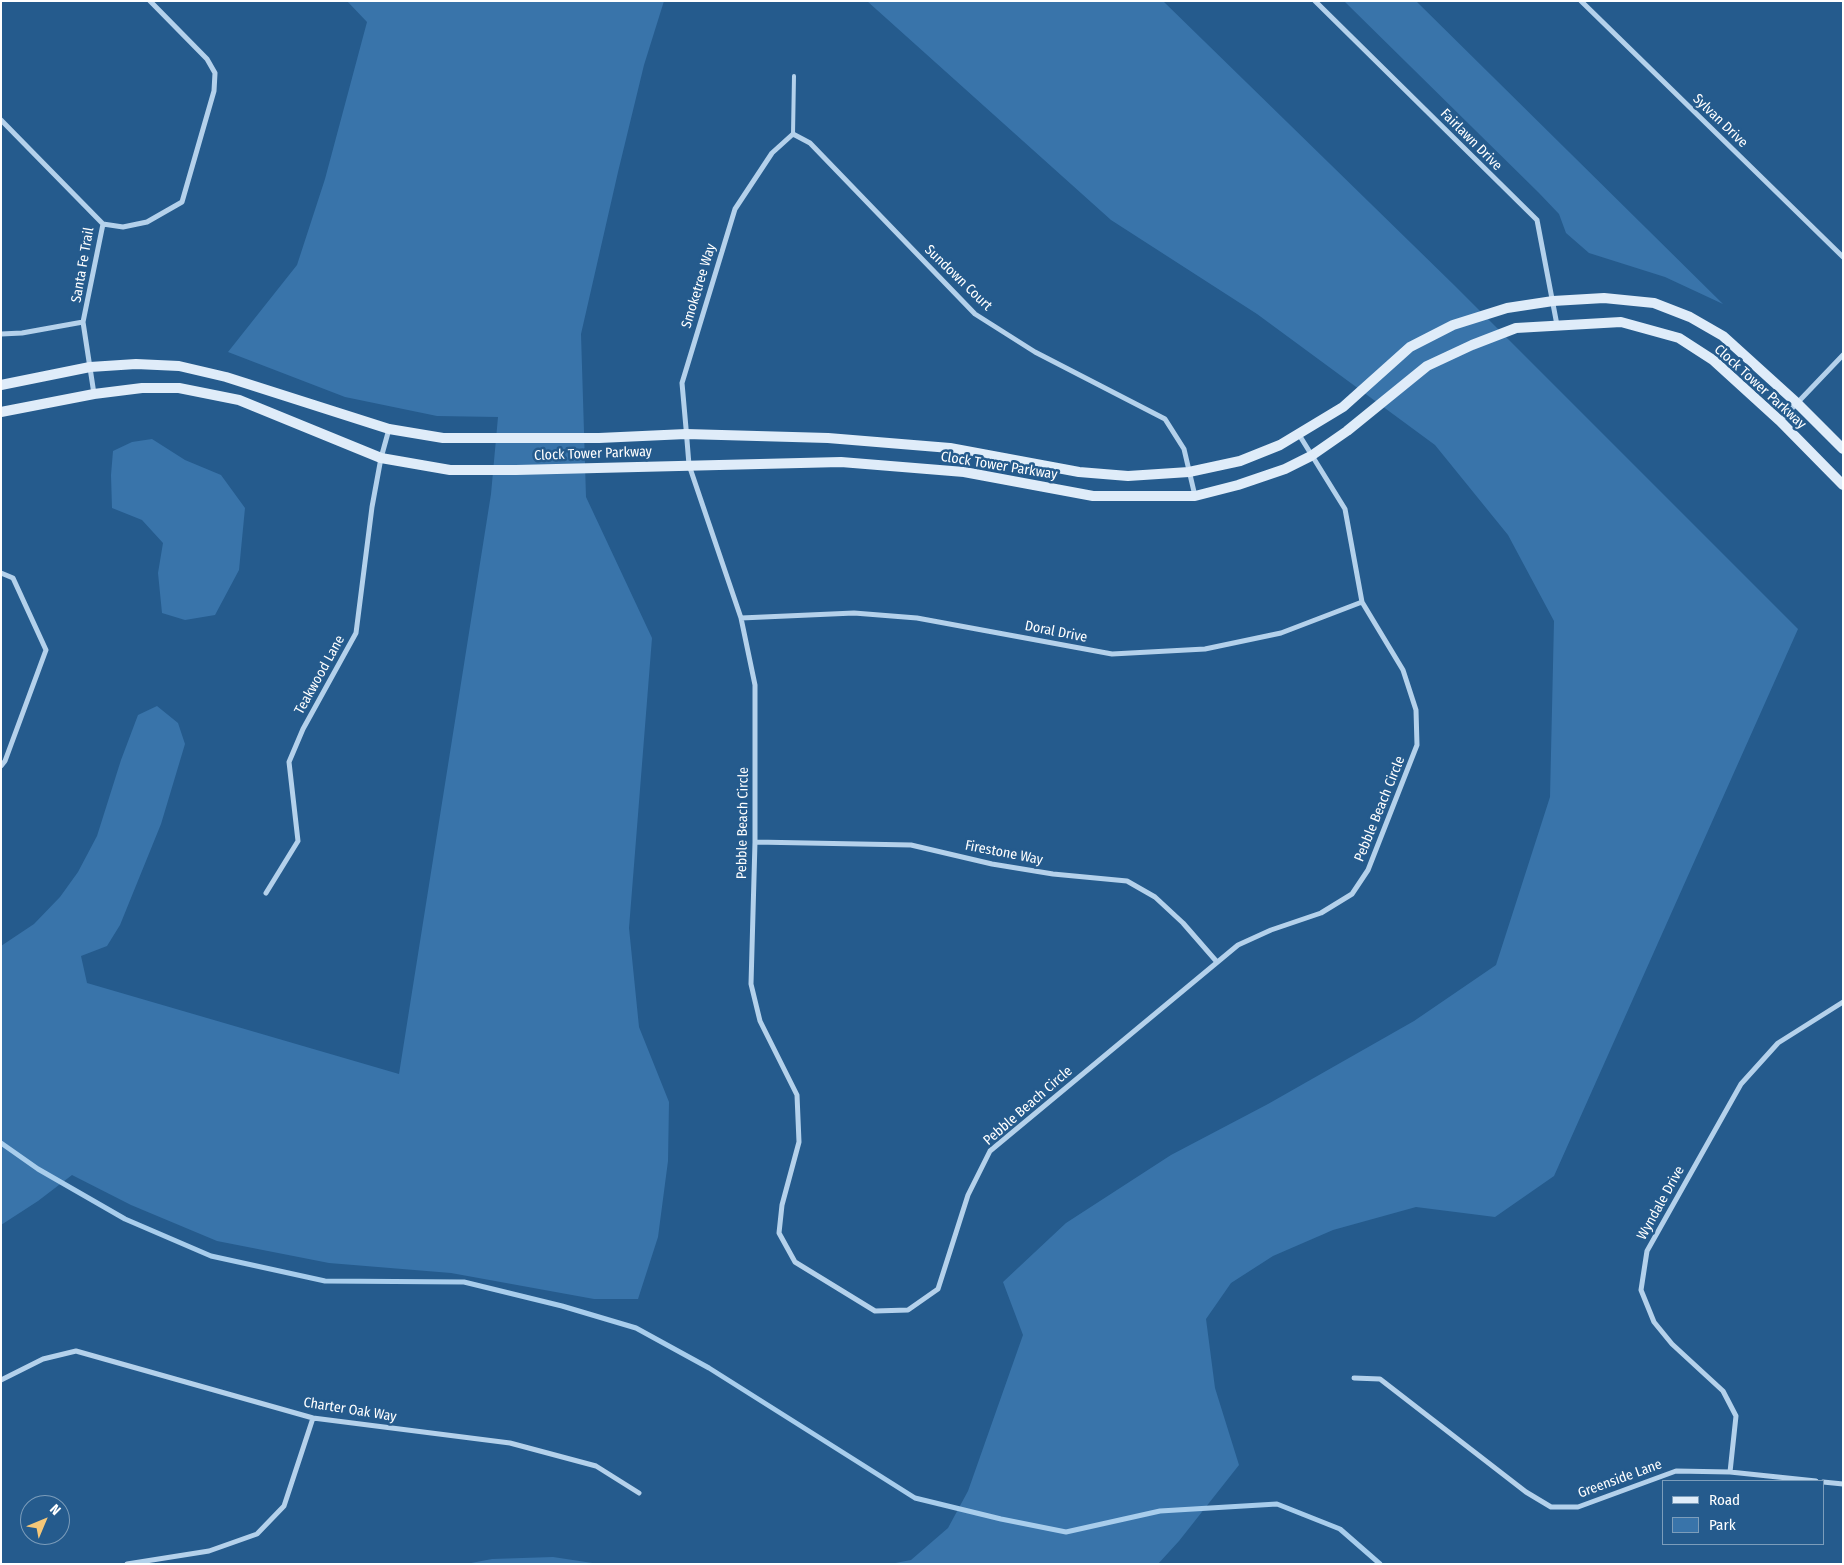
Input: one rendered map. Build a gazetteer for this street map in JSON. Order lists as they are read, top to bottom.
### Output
{
  "streets": {
    "street": [
      "Sylvan Drive",
      "Fairlawn Drive",
      "Santa Fe Trail",
      "Sundown Court",
      "Smoketree Way",
      "Clock Tower Parkway",
      "Doral Drive",
      "Teakwood Lane",
      "Pebble Beach Circle",
      "Firestone Way",
      "Wyndale Drive",
      "Charter Oak Way",
      "Greenside Lane"
    ]
  },
  "crossings": [
    ["Fairlawn Drive", "Clock Tower Parkway"],
    ["Santa Fe Trail", "Clock Tower Parkway"],
    ["Sundown Court", "Smoketree Way"],
    ["Sundown Court", "Clock Tower Parkway"],
    ["Smoketree Way", "Clock Tower Parkway"],
    ["Smoketree Way", "Pebble Beach Circle"],
    ["Clock Tower Parkway", "Teakwood Lane"],
    ["Clock Tower Parkway", "Pebble Beach Circle"],
    ["Doral Drive", "Pebble Beach Circle"],
    ["Pebble Beach Circle", "Firestone Way"],
    ["Wyndale Drive", "Greenside Lane"]
  ],
  "legend": ["Road", "Park"],
  "north": "top right"
}
